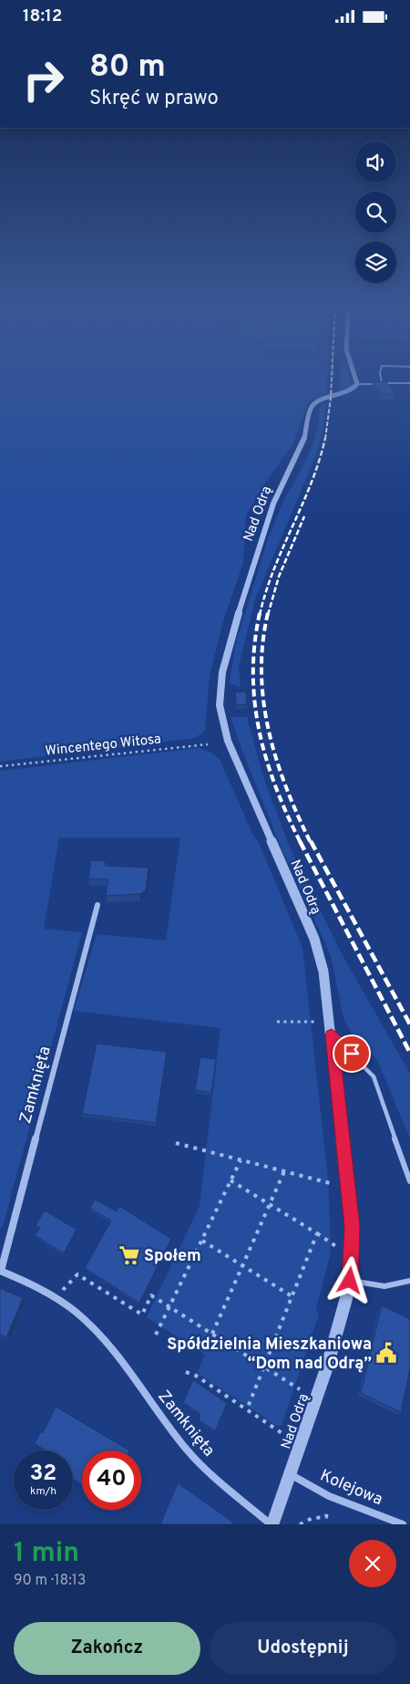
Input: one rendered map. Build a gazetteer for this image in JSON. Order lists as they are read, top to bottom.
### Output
{
  "streets": {
    "street": ["Nad Odrą", "Zamknięta", "Kolejowa"],
    "path": ["Wincentego Witosa"]
  },
  "crossings": [
    ["Nad Odrą", "Zamknięta"],
    ["Nad Odrą", "Kolejowa"]
  ],
  "places": {
    "supermarket": ["Społem"],
    "public building": ["Spółdzielnia Mieszkaniowa “Dom nad Odrą”"]
  },
  "page": {
    "status": "18:12",
    "turn": ["80 m", "Skręć w prawo"],
    "speed": "32 km/h",
    "limit": "40",
    "heading": ["1 min", "90 m · 18:13"],
    "buttons": ["Zakończ", "Udostępnij"]
  }
}
